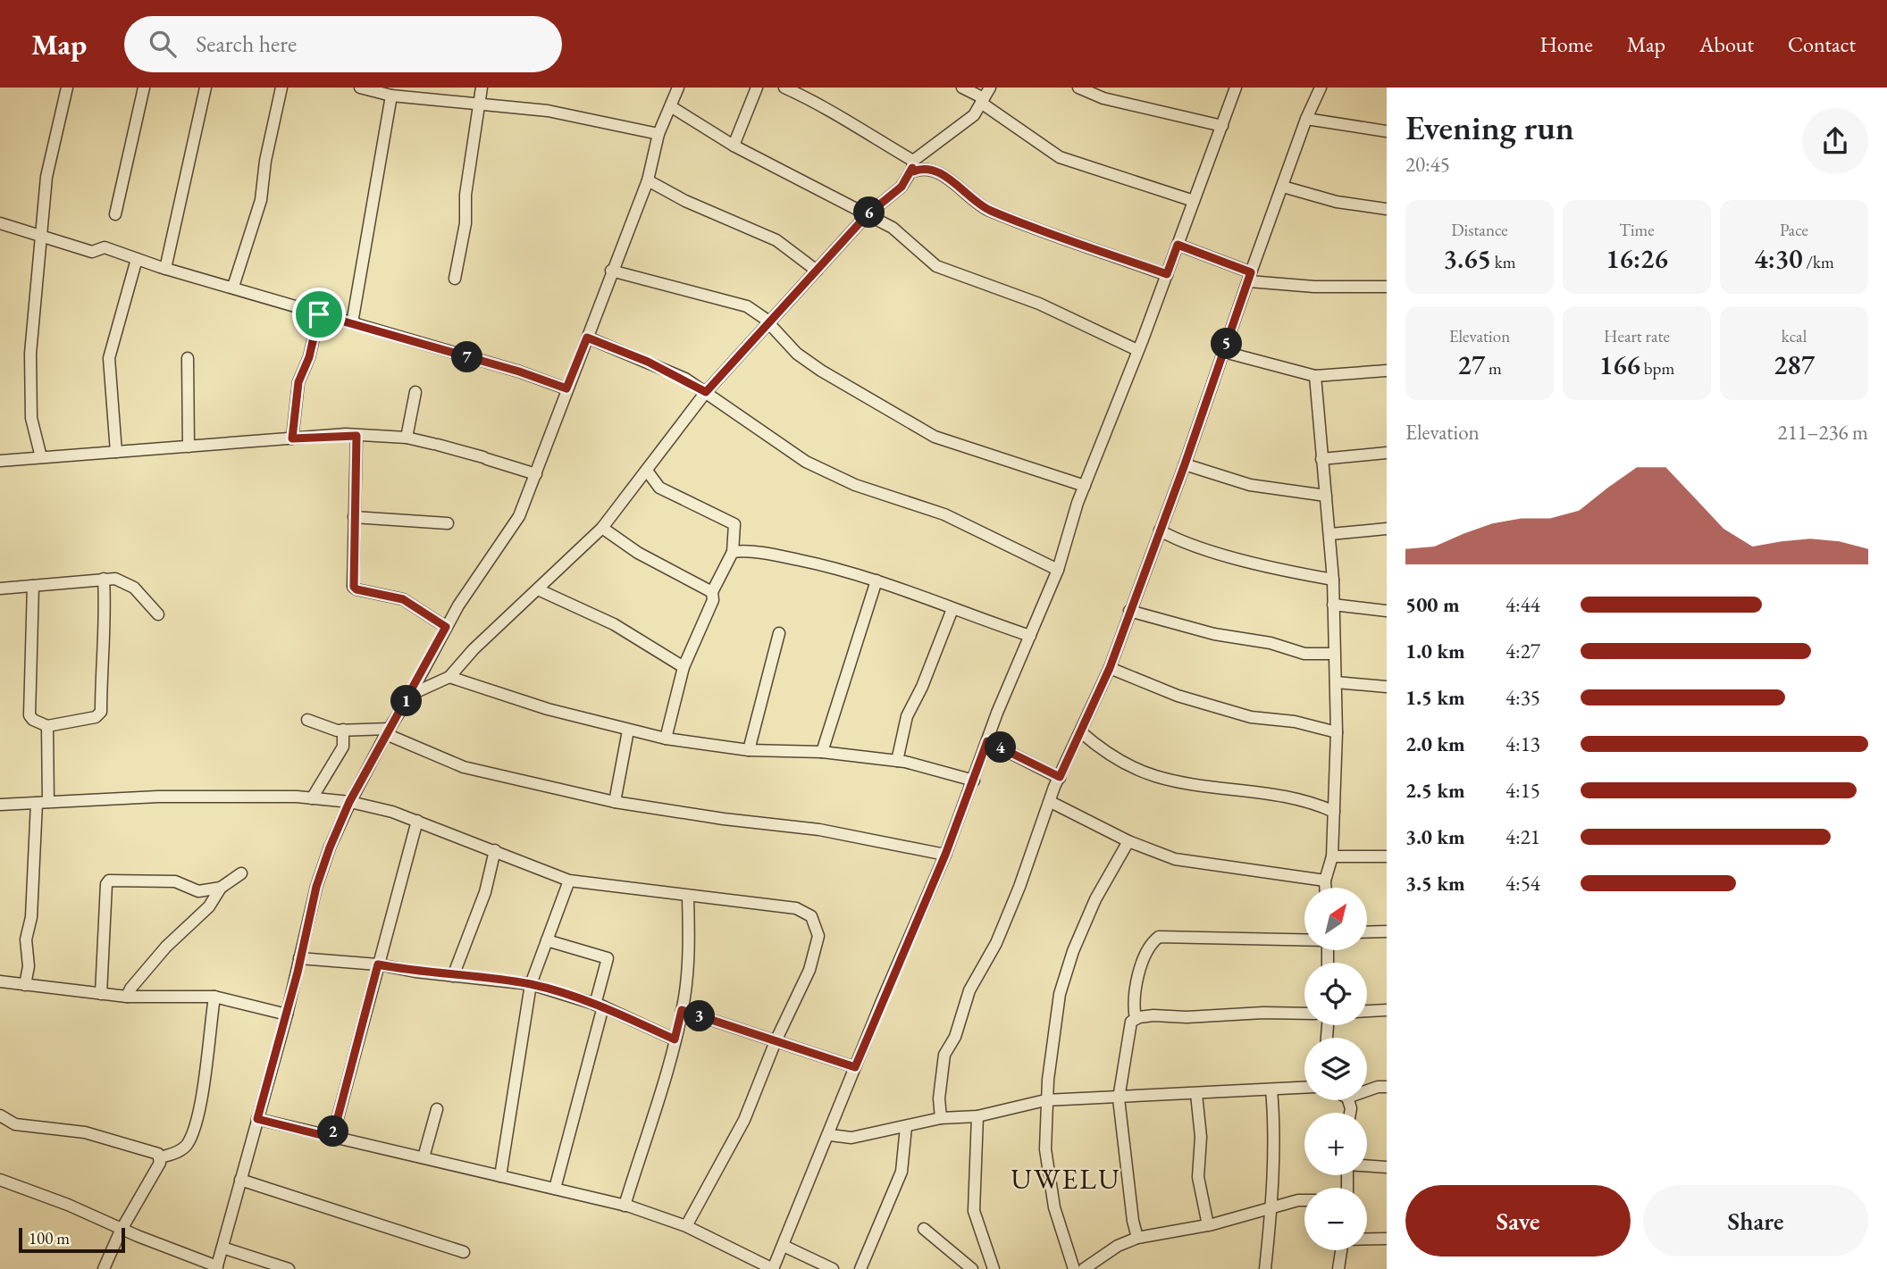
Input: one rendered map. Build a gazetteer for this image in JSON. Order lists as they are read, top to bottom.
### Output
{
  "districts": ["UWELU"],
  "scale_bar": "100 m",
  "north": "top right",
  "page": {
    "header": "Map",
    "search": "Search here",
    "nav": [
      "Home",
      "Map",
      "About",
      "Contact"
    ],
    "heading": ["Evening run", "20:45"],
    "stats": [
      ["Distance", "3.65 km"],
      ["Time", "16:26"],
      ["Pace", "4:30 /km"],
      ["Elevation", "27 m"],
      ["Heart rate", "166 bpm"],
      ["kcal", "287"]
    ],
    "pins": [
      "6",
      "5",
      "7",
      "1",
      "4",
      "3",
      "2"
    ],
    "chart": ["Elevation", "211–236 m"],
    "list": [
      {
        "name": "500 m",
        "note": "4:44"
      },
      {
        "name": "1.0 km",
        "note": "4:27"
      },
      {
        "name": "1.5 km",
        "note": "4:35"
      },
      {
        "name": "2.0 km",
        "note": "4:13"
      },
      {
        "name": "2.5 km",
        "note": "4:15"
      },
      {
        "name": "3.0 km",
        "note": "4:21"
      },
      {
        "name": "3.5 km",
        "note": "4:54"
      }
    ],
    "map_buttons": ["+", "−"],
    "buttons": ["Save", "Share"],
    "scale": "100 m"
  }
}
